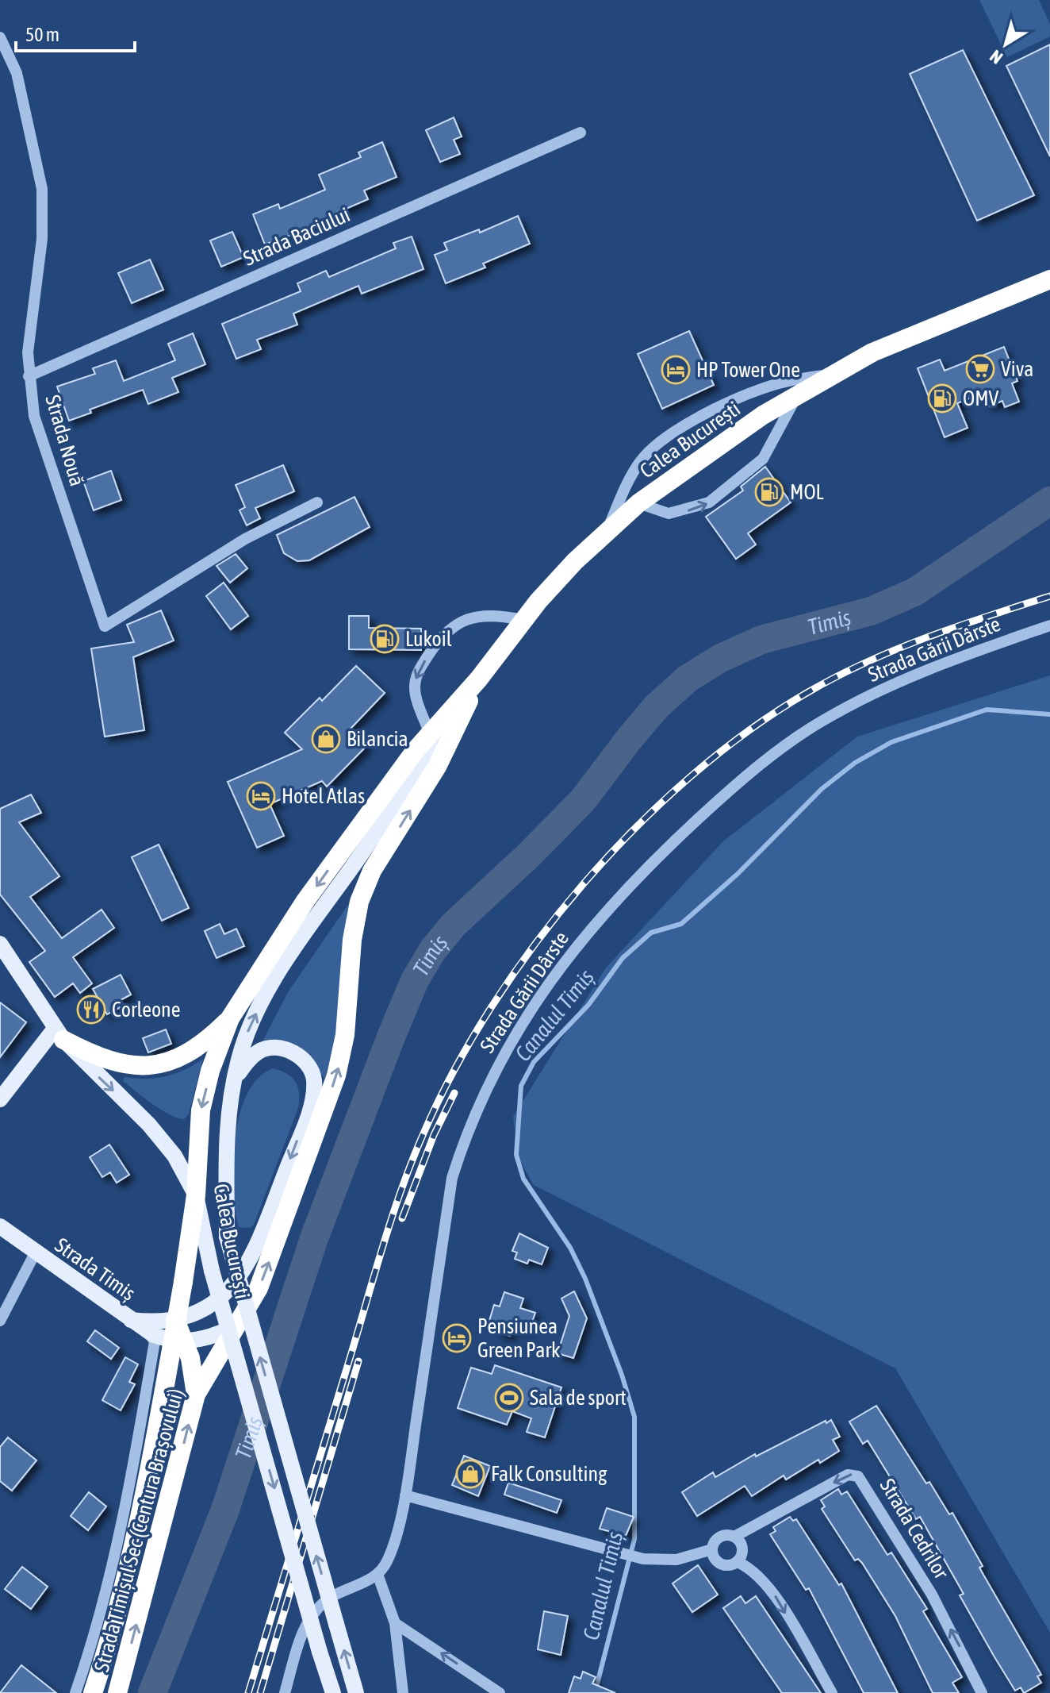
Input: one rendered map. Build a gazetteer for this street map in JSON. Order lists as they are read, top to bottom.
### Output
{
  "streets": {
    "highway": ["Calea București", "Strada Timișul Sec (Centura Brașovului)"],
    "main road": ["Strada Timiș"],
    "street": [
      "Strada Baciului",
      "Strada Nouă",
      "Strada Gării Dârste",
      "Strada Cedrilor"
    ]
  },
  "crossings": [
    ["Strada Baciului", "Strada Nouă"],
    ["Calea București", "Strada Timișul Sec (Centura Brașovului)"]
  ],
  "water": ["Timiș", "Canalul Timiș"],
  "places": {
    "supermarket": ["Viva"],
    "hotel": ["HP Tower One", "Hotel Atlas", "Pensiunea Green Park"],
    "fuel station": ["OMV", "MOL", "Lukoil"],
    "shop": ["Bilancia", "Falk Consulting"],
    "restaurant": ["Corleone"],
    "sports": ["Sala de sport"]
  },
  "scale_bar": "50 m",
  "north": "bottom left"
}
